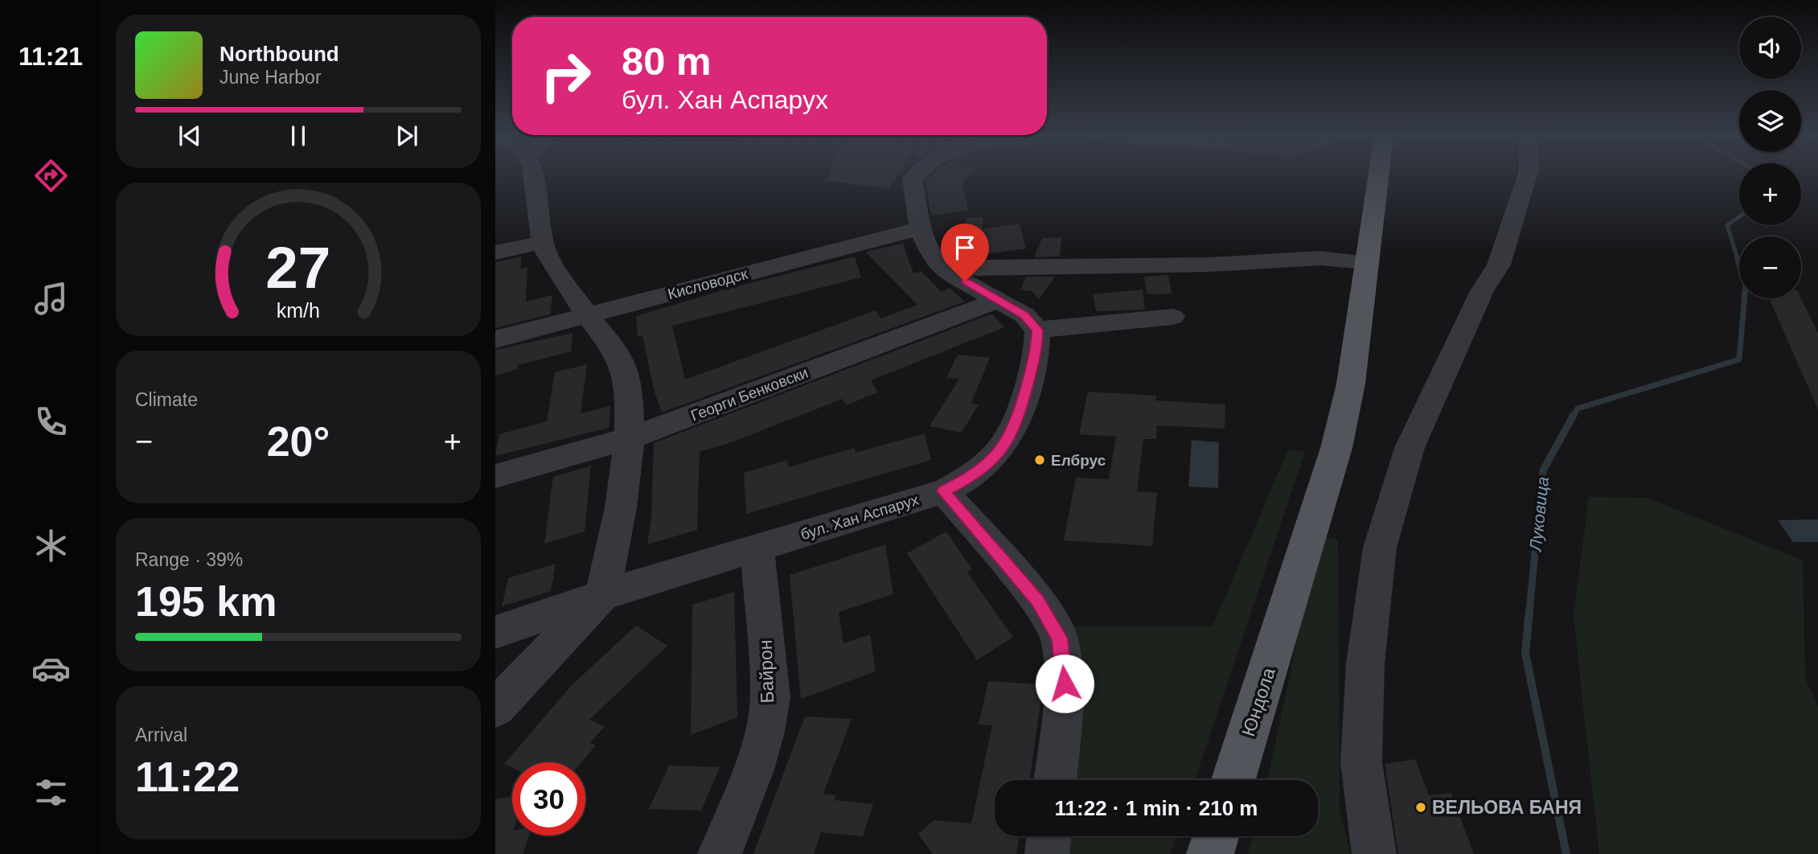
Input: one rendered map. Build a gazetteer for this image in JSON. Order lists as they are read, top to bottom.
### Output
{
  "streets": {
    "main road": ["Юндола"],
    "street": [
      "Кисловодск",
      "Георги Бенковски",
      "бул. Хан Аспарух",
      "Байрон"
    ]
  },
  "crossings": [
    ["бул. Хан Аспарух", "Байрон"]
  ],
  "water": ["Луковица"],
  "places": ["Елбрус", "ВЕЛЬОВА БАНЯ"],
  "page": {
    "tabs": "11:21",
    "map_buttons": ["+", "−"],
    "turn": ["80 m", "бул. Хан Аспарух"],
    "song": ["Northbound", "June Harbor"],
    "tile": [
      "Climate",
      ["Range · 39%", "195 km"],
      ["Arrival", "11:22"]
    ],
    "heat": ["−", "20°", "+"],
    "limit": "30",
    "trip": "11:22 · 1 min · 210 m",
    "gauge": ["27", "km/h"]
  }
}
